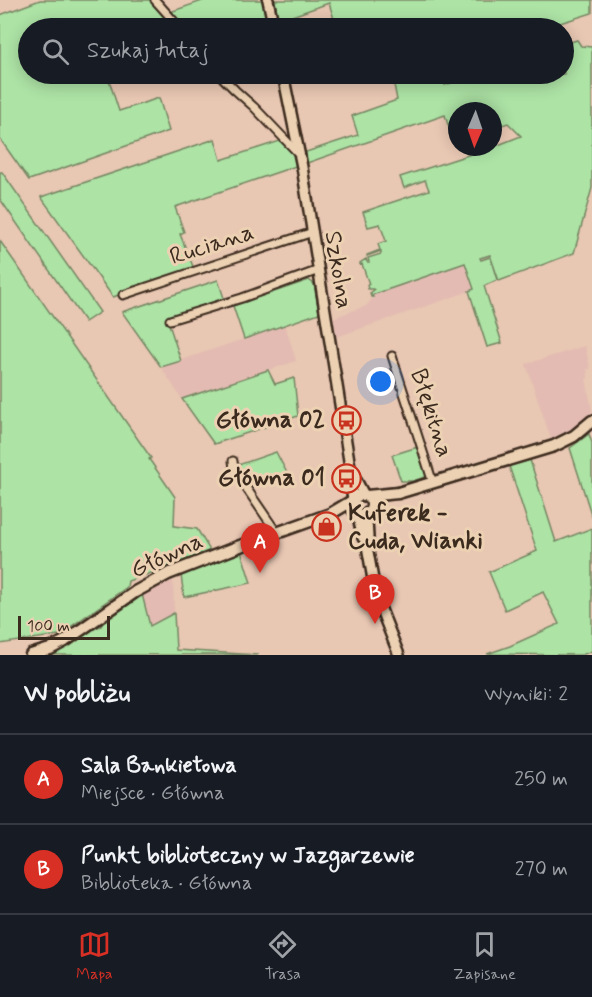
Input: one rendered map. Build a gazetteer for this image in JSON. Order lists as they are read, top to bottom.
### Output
{
  "streets": {
    "main road": ["Główna"],
    "street": ["Ruciana", "Szkolna", "Błękitna"]
  },
  "crossings": [
    ["Ruciana", "Szkolna"],
    ["Szkolna", "Główna"],
    ["Błękitna", "Główna"]
  ],
  "places": {
    "bus stop": ["Główna 02", "Główna 01"],
    "shop": ["Kuferek - Cuda, Wianki"]
  },
  "scale_bar": "100 m",
  "north": "bottom",
  "page": {
    "search": "Szukaj tutaj",
    "pins": ["A", "B"],
    "scale": "100 m",
    "heading": ["W pobliżu", "Wyniki: 2"],
    "list": [
      {
        "mark": "A",
        "name": "Sala Bankietowa",
        "note": "Miejsce · Główna",
        "value": "250 m"
      },
      {
        "mark": "B",
        "name": "Punkt biblioteczny w Jazgarzewie",
        "note": "Biblioteka · Główna",
        "value": "270 m"
      }
    ],
    "nav": ["Mapa", "Trasa", "Zapisane"]
  }
}
